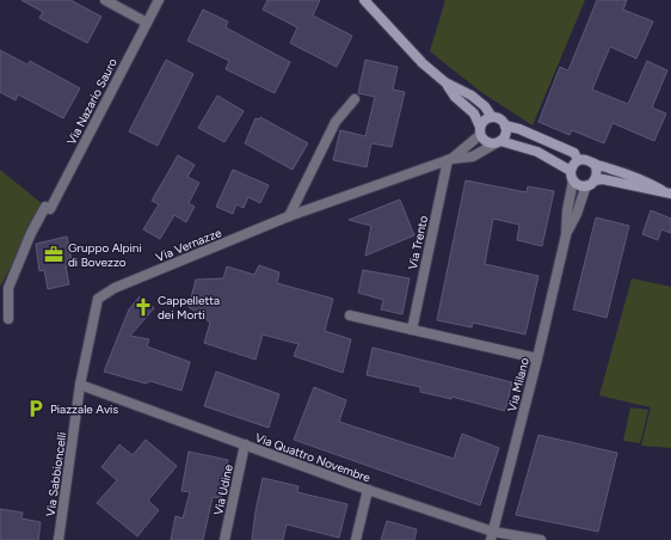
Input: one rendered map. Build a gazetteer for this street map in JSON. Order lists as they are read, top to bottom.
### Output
{
  "streets": {
    "street": [
      "Via Nazario Sauro",
      "Via Trento",
      "Via Vernazze",
      "Via Milano",
      "Via Quattro Novembre",
      "Via Sabbioncelli",
      "Via Udine"
    ]
  },
  "crossings": [
    ["Via Trento", "Via Vernazze"],
    ["Via Vernazze", "Via Sabbioncelli"],
    ["Via Milano", "Via Quattro Novembre"],
    ["Via Quattro Novembre", "Via Sabbioncelli"],
    ["Via Quattro Novembre", "Via Udine"]
  ],
  "places": {
    "office": ["Gruppo Alpini di Bovezzo"],
    "church": ["Cappelletta dei Morti"],
    "parking": ["Piazzale Avis"]
  }
}
